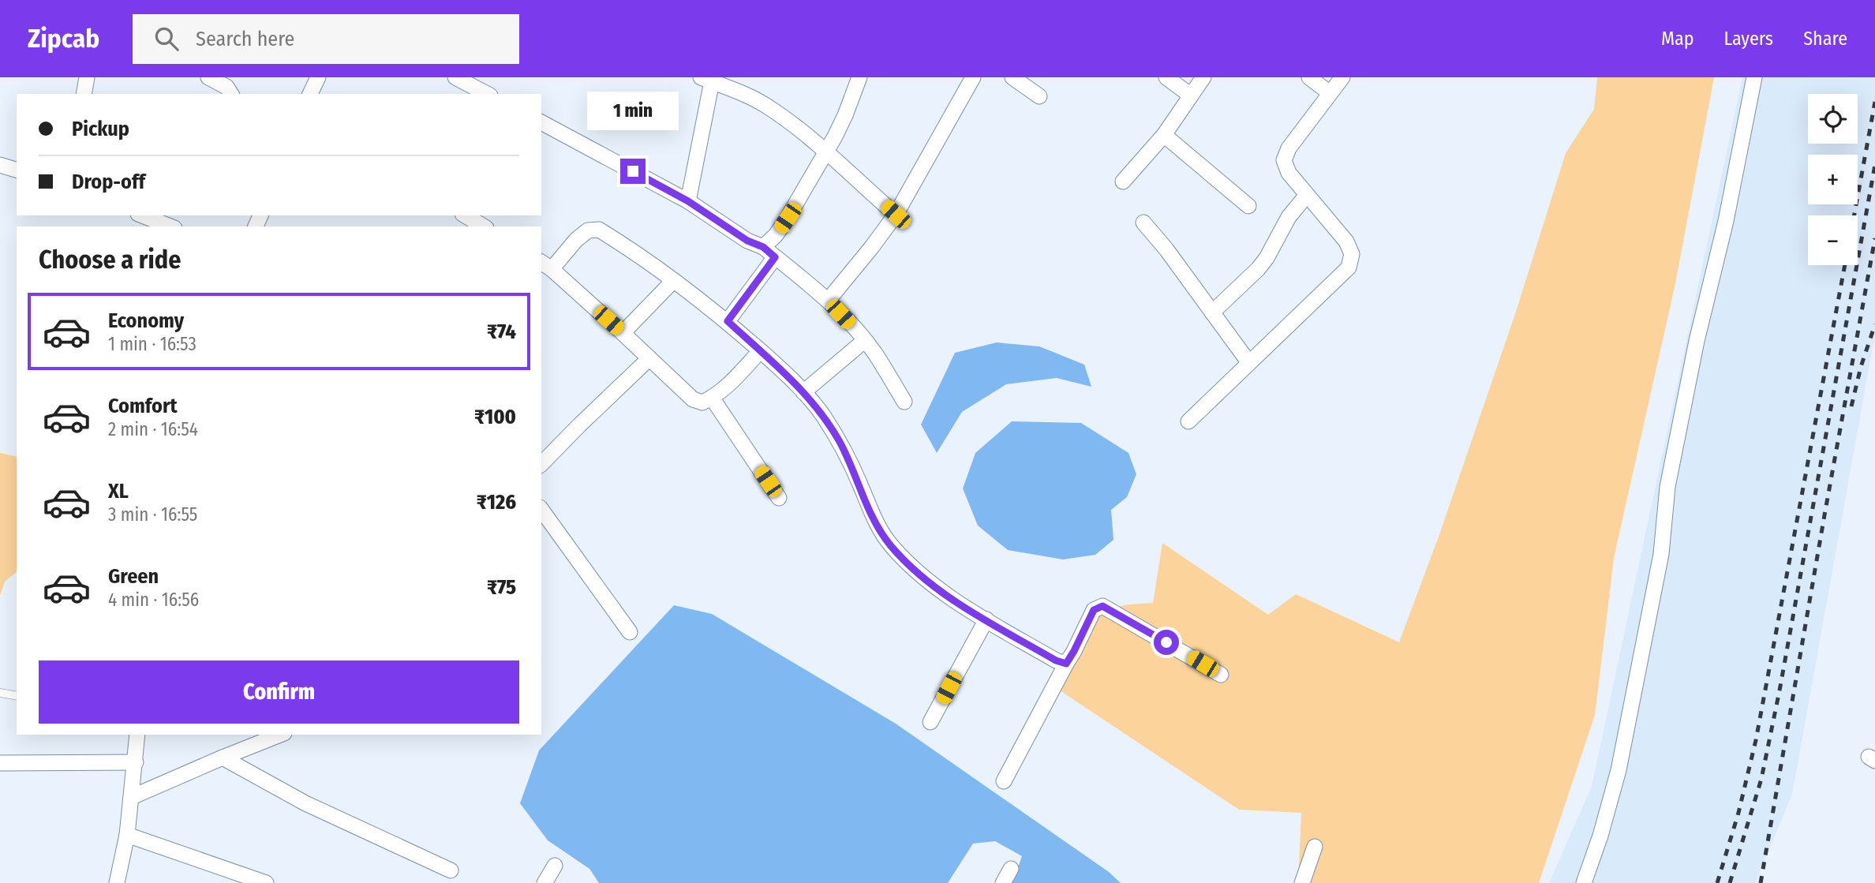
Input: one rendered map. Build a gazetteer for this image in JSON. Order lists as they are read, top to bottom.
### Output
{
  "page": {
    "header": "Zipcab",
    "search": "Search here",
    "nav": ["Map", "Layers", "Share"],
    "bubble": "1 min",
    "map_buttons": ["+", "−"],
    "banner": ["Pickup", "Drop-off"],
    "heading": "Choose a ride",
    "list": [
      {
        "name": "Economy",
        "note": "1 min · 16:53",
        "value": "₹74"
      },
      {
        "name": "Comfort",
        "note": "2 min · 16:54",
        "value": "₹100"
      },
      {
        "name": "XL",
        "note": "3 min · 16:55",
        "value": "₹126"
      },
      {
        "name": "Green",
        "note": "4 min · 16:56",
        "value": "₹75"
      }
    ],
    "buttons": "Confirm"
  }
}
